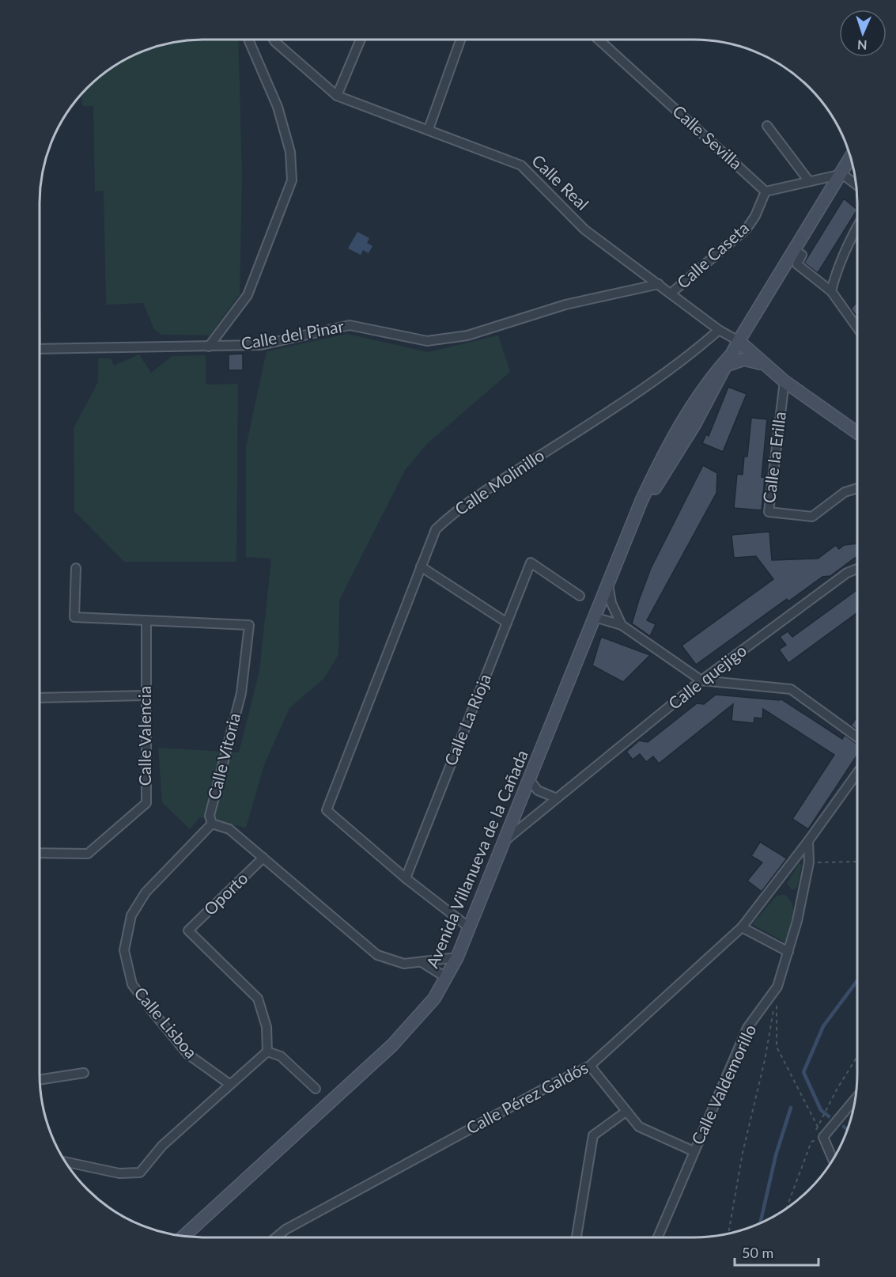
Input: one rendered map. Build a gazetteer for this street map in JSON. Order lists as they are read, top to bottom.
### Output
{
  "streets": {
    "main road": ["Calle Real", "Avenida Villanueva de la Cañada"],
    "street": [
      "Calle Sevilla",
      "Calle Caseta",
      "Calle del Pinar",
      "Calle la Erilla",
      "Calle Molinillo",
      "Calle quejigo",
      "Calle La Rioja",
      "Calle Valencia",
      "Calle Vitoria",
      "Oporto",
      "Calle Lisboa",
      "Calle Valdemorillo",
      "Calle Pérez Galdós"
    ]
  },
  "crossings": [
    ["Calle Sevilla", "Calle Caseta"],
    ["Calle Real", "Calle Caseta"],
    ["Calle Real", "Calle del Pinar"],
    ["Calle Real", "Calle la Erilla"],
    ["Calle Real", "Calle Molinillo"],
    ["Calle Real", "Avenida Villanueva de la Cañada"],
    ["Calle Molinillo", "Calle La Rioja"],
    ["Calle quejigo", "Avenida Villanueva de la Cañada"],
    ["Calle Valencia", "Calle Vitoria"],
    ["Calle Vitoria", "Avenida Villanueva de la Cañada"],
    ["Calle Vitoria", "Oporto"],
    ["Calle Vitoria", "Calle Lisboa"],
    ["Calle Valdemorillo", "Calle Pérez Galdós"]
  ],
  "scale_bar": "50 m",
  "north": "bottom"
}
